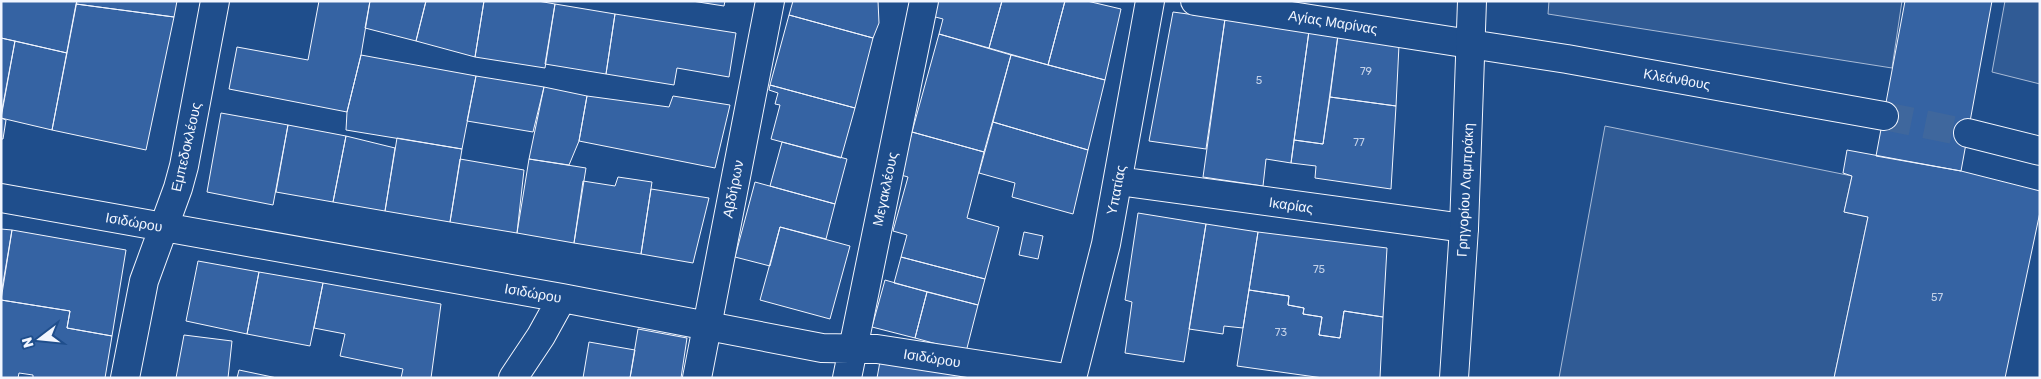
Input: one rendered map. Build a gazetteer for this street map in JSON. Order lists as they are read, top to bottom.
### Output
{
  "streets": {
    "street": [
      "Αγίας Μαρίνας",
      "Κλεάνθους",
      "Εμπεδοκλέους",
      "Αβδήρων",
      "Μεγακλέους",
      "Υπατίας",
      "Γρηγορίου Λαμπράκη",
      "Ικαρίας",
      "Ισιδώρου"
    ]
  },
  "crossings": [
    ["Αγίας Μαρίνας", "Κλεάνθους"],
    ["Αγίας Μαρίνας", "Γρηγορίου Λαμπράκη"],
    ["Κλεάνθους", "Γρηγορίου Λαμπράκη"],
    ["Εμπεδοκλέους", "Ισιδώρου"],
    ["Αβδήρων", "Ισιδώρου"],
    ["Μεγακλέους", "Ισιδώρου"],
    ["Υπατίας", "Ικαρίας"],
    ["Γρηγορίου Λαμπράκη", "Ικαρίας"]
  ],
  "house_numbers": [
    "79",
    "5",
    "77",
    "75",
    "57",
    "73"
  ],
  "north": "left"
}
